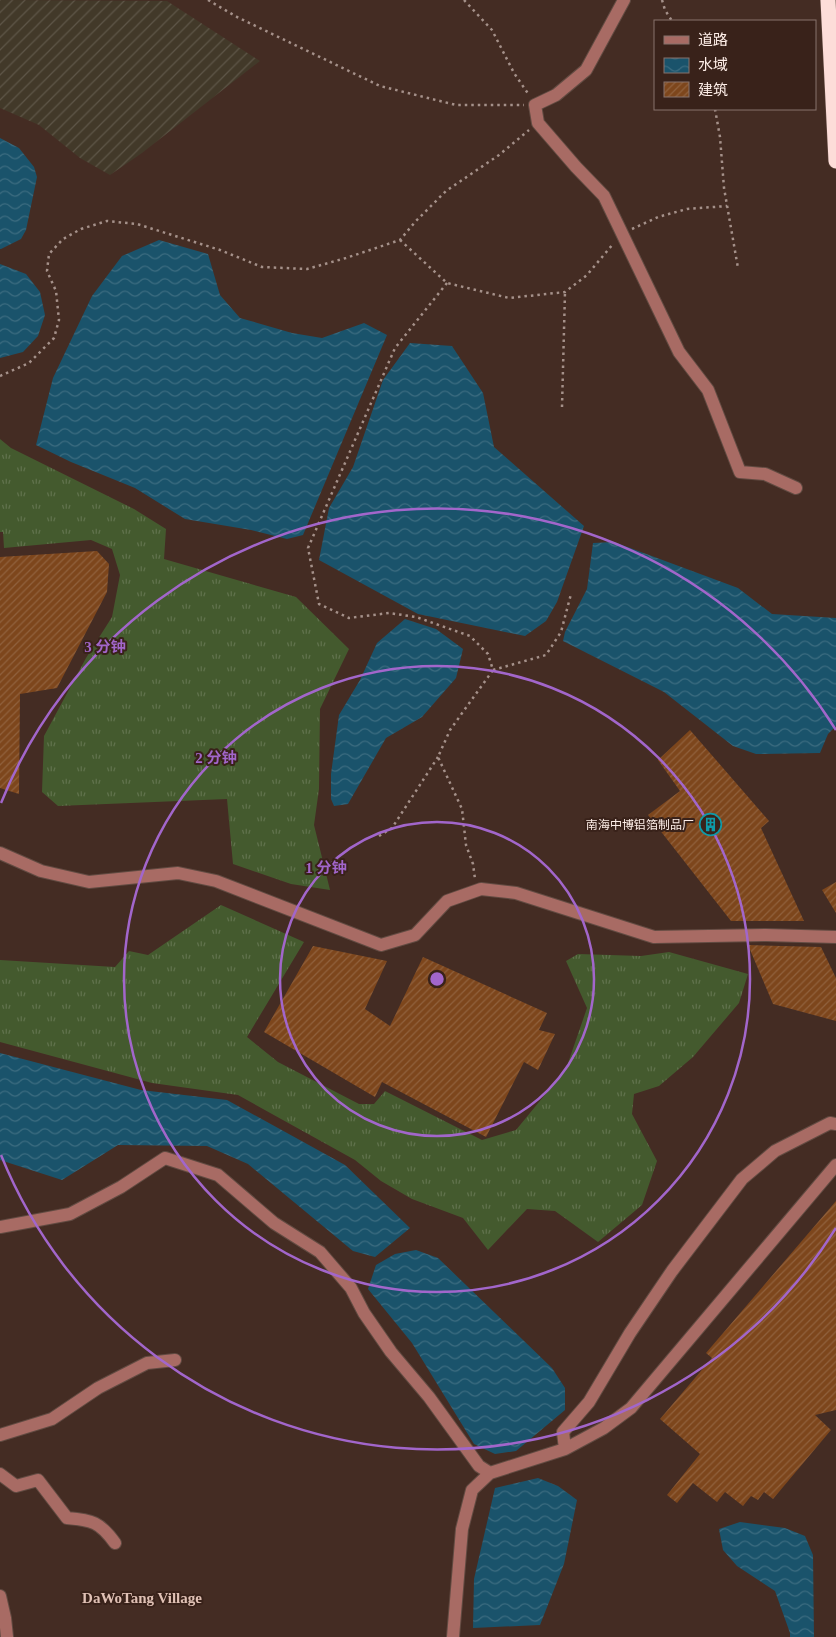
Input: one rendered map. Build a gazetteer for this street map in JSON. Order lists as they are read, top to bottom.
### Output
{
  "districts": ["DaWoTang Village"],
  "places": {
    "building": ["南海中博铝箔制品厂"]
  },
  "legend": ["道路", "水域", "建筑"],
  "rings": ["3 分钟", "2 分钟", "1 分钟"]
}
